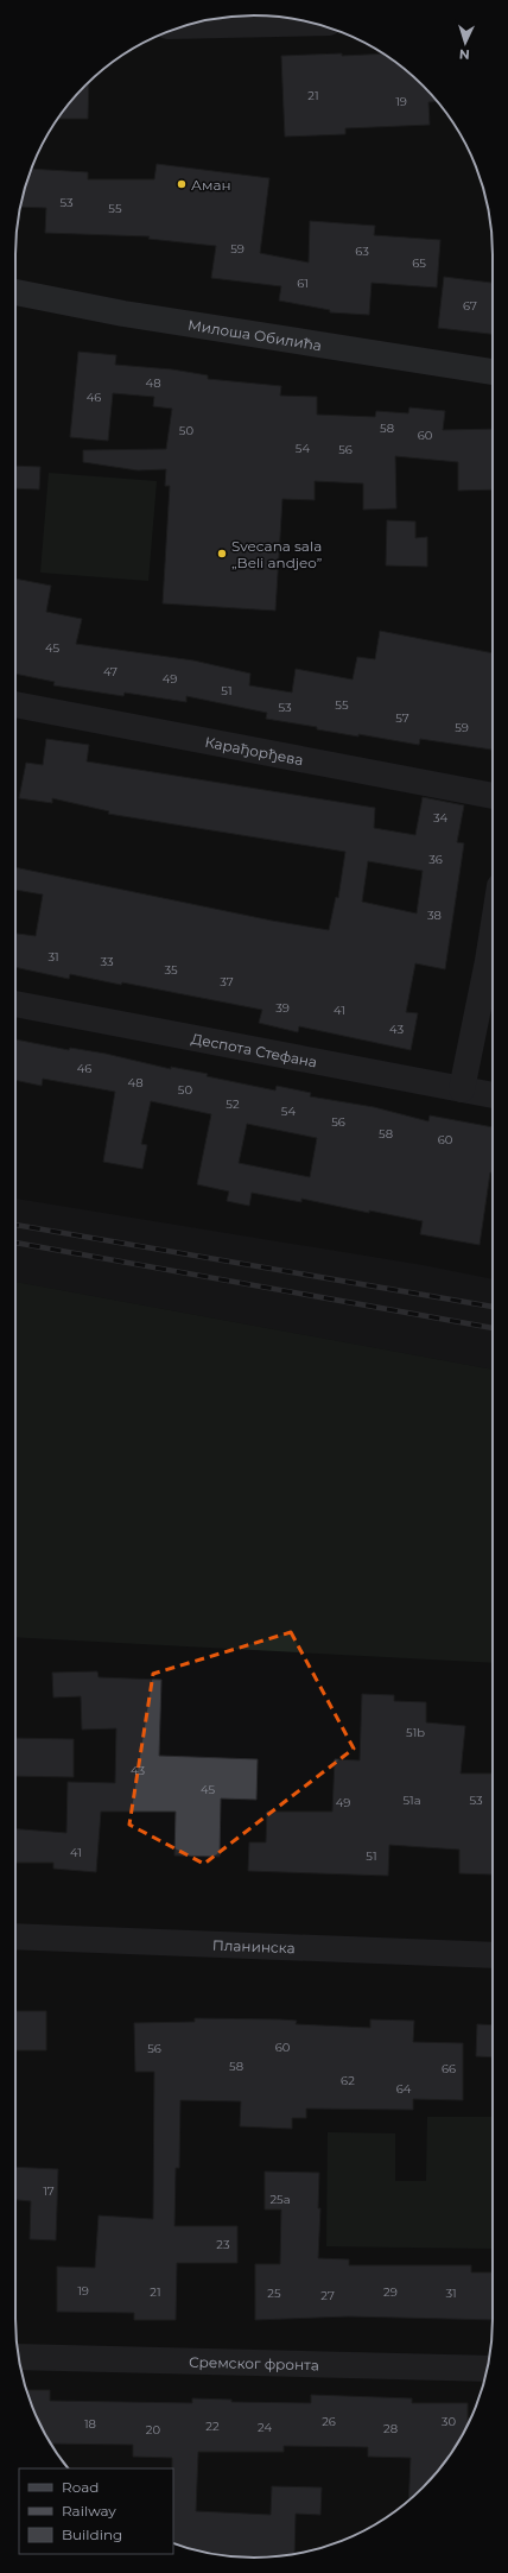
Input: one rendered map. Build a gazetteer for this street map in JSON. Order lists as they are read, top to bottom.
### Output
{
  "streets": {
    "street": [
      "Милоша Обилића",
      "Карађорђева",
      "Деспота Стефана",
      "Планинска",
      "Сремског фронта"
    ]
  },
  "places": ["Аман", "Svecana sala „Beli andjeo”"],
  "house_numbers": [
    "21",
    "19",
    "53",
    "55",
    "59",
    "63",
    "65",
    "61",
    "67",
    "48",
    "46",
    "58",
    "50",
    "60",
    "54",
    "56",
    "45",
    "47",
    "49",
    "51",
    "55",
    "53",
    "57",
    "59",
    "34",
    "36",
    "38",
    "31",
    "33",
    "35",
    "37",
    "39",
    "41",
    "43",
    "46",
    "48",
    "50",
    "52",
    "54",
    "56",
    "58",
    "60",
    "51b",
    "43",
    "45",
    "51a",
    "53",
    "49",
    "41",
    "51",
    "60",
    "56",
    "58",
    "66",
    "62",
    "64",
    "17",
    "25a",
    "23",
    "19",
    "21",
    "29",
    "25",
    "31",
    "27",
    "26",
    "30",
    "18",
    "22",
    "24",
    "28",
    "20"
  ],
  "legend": ["Road", "Railway", "Building"],
  "north": "bottom"
}
